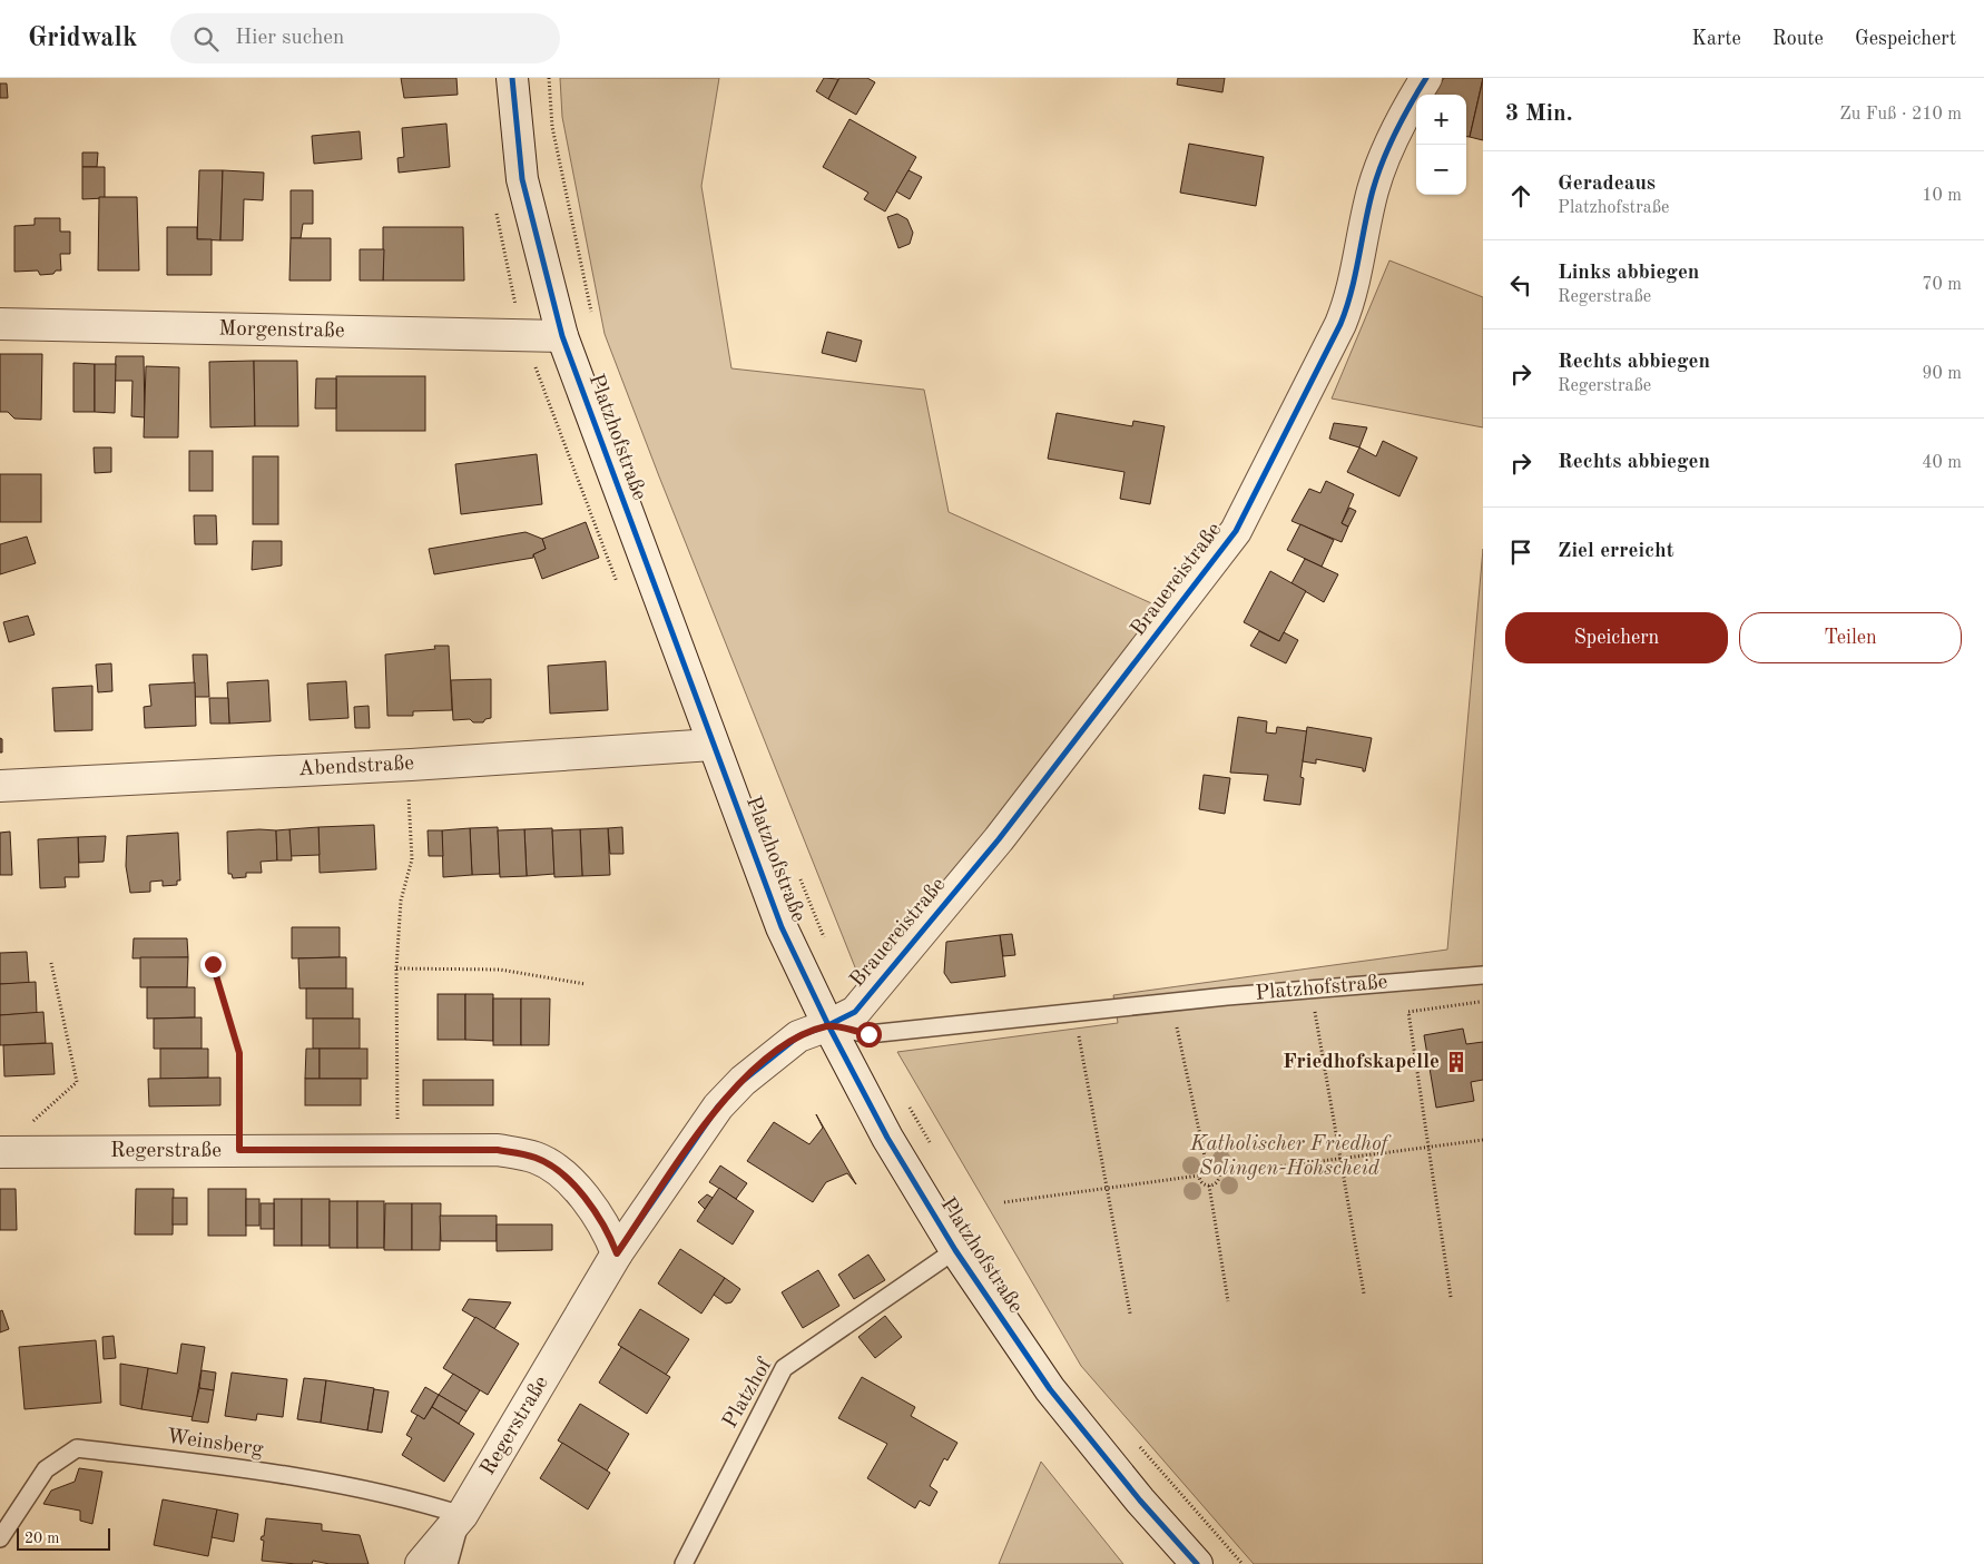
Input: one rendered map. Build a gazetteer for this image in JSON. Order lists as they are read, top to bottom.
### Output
{
  "streets": {
    "street": [
      "Morgenstraße",
      "Platzhofstraße",
      "Brauereistraße",
      "Abendstraße",
      "Regerstraße"
    ],
    "lane": ["Platzhof", "Weinsberg"]
  },
  "crossings": [
    ["Morgenstraße", "Platzhofstraße"],
    ["Platzhofstraße", "Brauereistraße"],
    ["Platzhofstraße", "Abendstraße"],
    ["Platzhofstraße", "Regerstraße"],
    ["Platzhofstraße", "Platzhof"],
    ["Brauereistraße", "Regerstraße"],
    ["Regerstraße", "Weinsberg"]
  ],
  "parks": ["Katholischer Friedhof Solingen-Höhscheid"],
  "places": {
    "building": ["Friedhofskapelle"]
  },
  "scale_bar": "20 m",
  "page": {
    "header": "Gridwalk",
    "search": "Hier suchen",
    "nav": ["Karte", "Route", "Gespeichert"],
    "heading": ["3 Min.", "Zu Fuß · 210 m"],
    "map_buttons": ["+", "−"],
    "list": [
      ["Geradeaus", "Platzhofstraße", "10 m"],
      ["Links abbiegen", "Regerstraße", "70 m"],
      ["Rechts abbiegen", "Regerstraße", "90 m"],
      ["Rechts abbiegen", "40 m"],
      "Ziel erreicht"
    ],
    "buttons": ["Speichern", "Teilen"],
    "scale": "20 m"
  }
}
